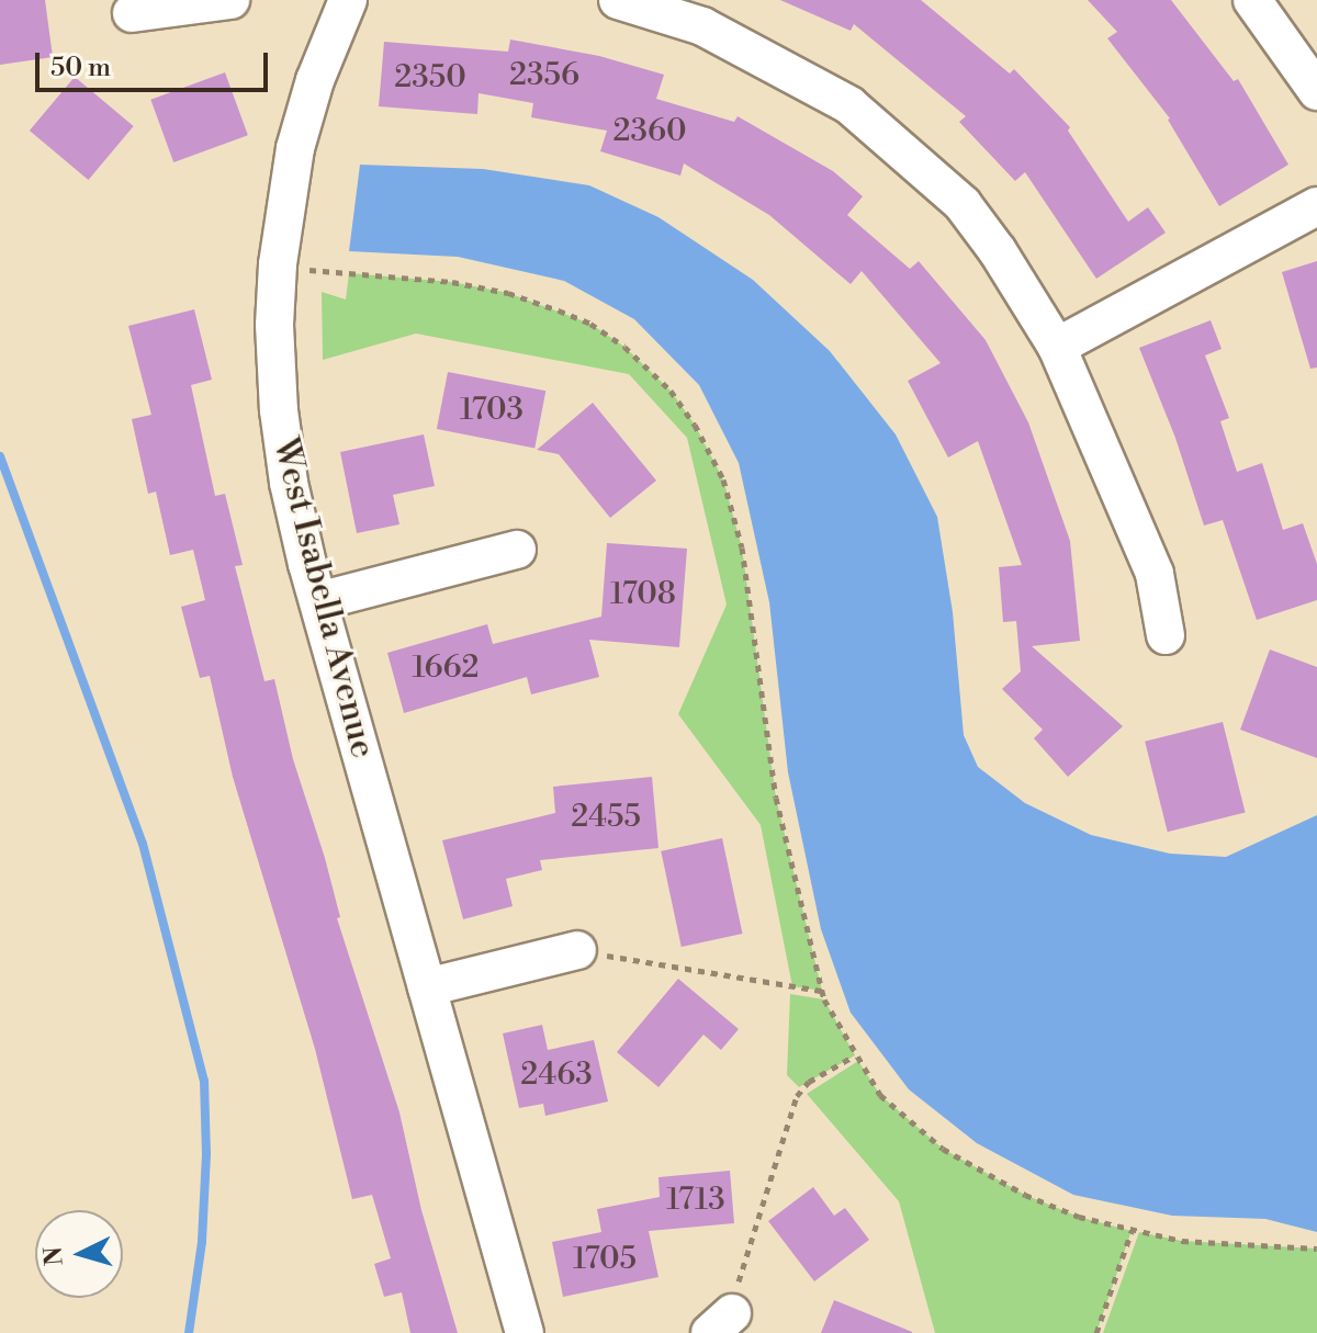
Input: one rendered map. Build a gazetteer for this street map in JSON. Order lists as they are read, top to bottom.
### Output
{
  "streets": {
    "street": ["West Isabella Avenue"]
  },
  "house_numbers": [
    "2356",
    "2350",
    "2360",
    "1703",
    "1708",
    "1662",
    "2455",
    "2463",
    "1713",
    "1705"
  ],
  "scale_bar": "50 m",
  "north": "left"
}
